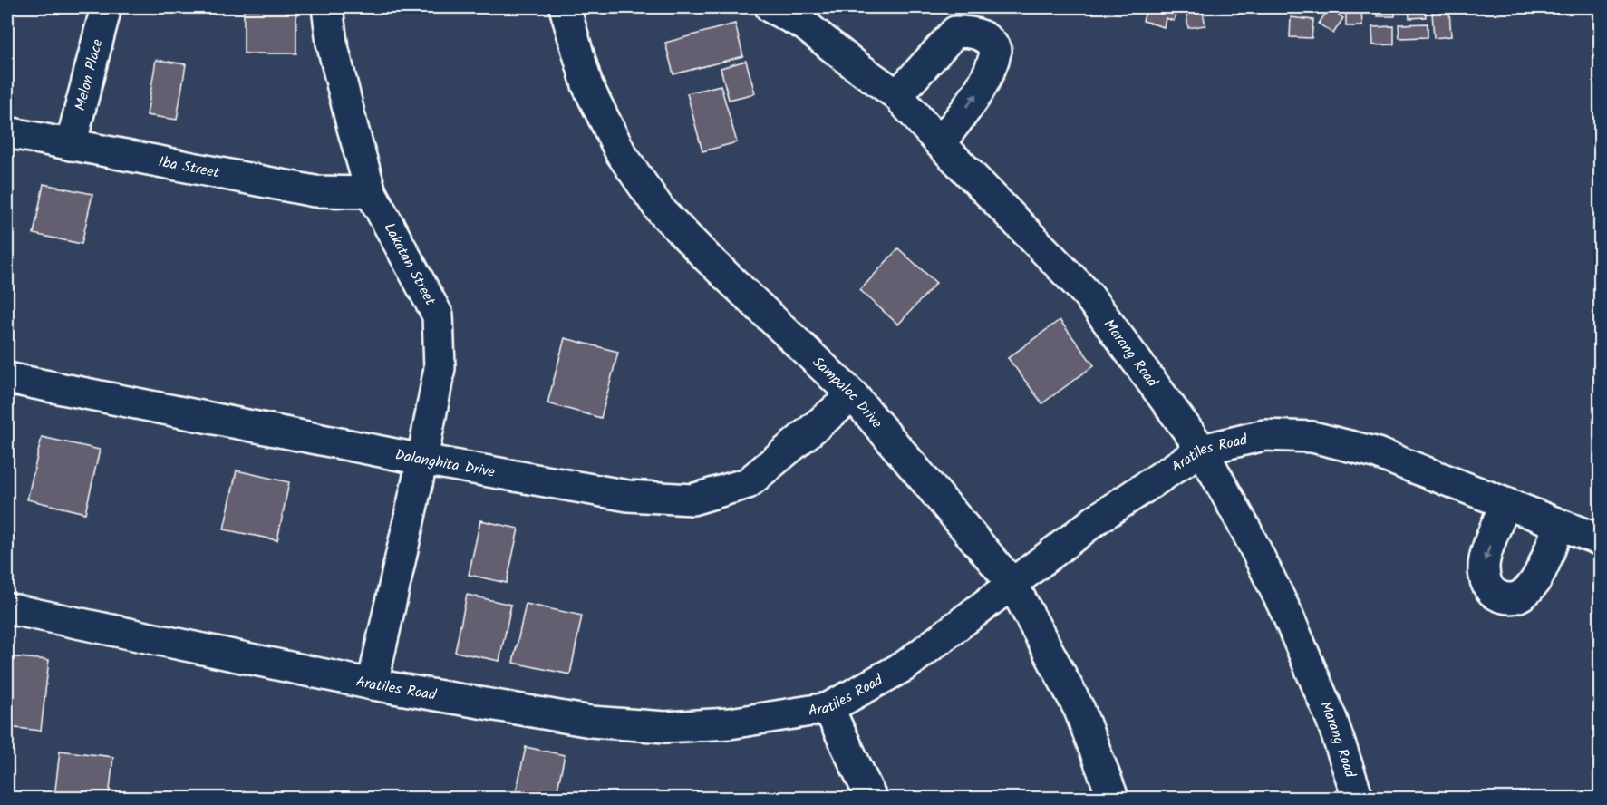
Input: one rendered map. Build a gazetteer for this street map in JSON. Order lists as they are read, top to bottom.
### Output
{
  "streets": {
    "street": [
      "Melon Place",
      "Iba Street",
      "Lakatan Street",
      "Marang Road",
      "Sampaloc Drive",
      "Aratiles Road",
      "Dalanghita Drive"
    ]
  },
  "crossings": [
    ["Melon Place", "Iba Street"],
    ["Iba Street", "Lakatan Street"],
    ["Lakatan Street", "Aratiles Road"],
    ["Lakatan Street", "Dalanghita Drive"],
    ["Marang Road", "Aratiles Road"],
    ["Sampaloc Drive", "Aratiles Road"],
    ["Sampaloc Drive", "Dalanghita Drive"]
  ]
}
